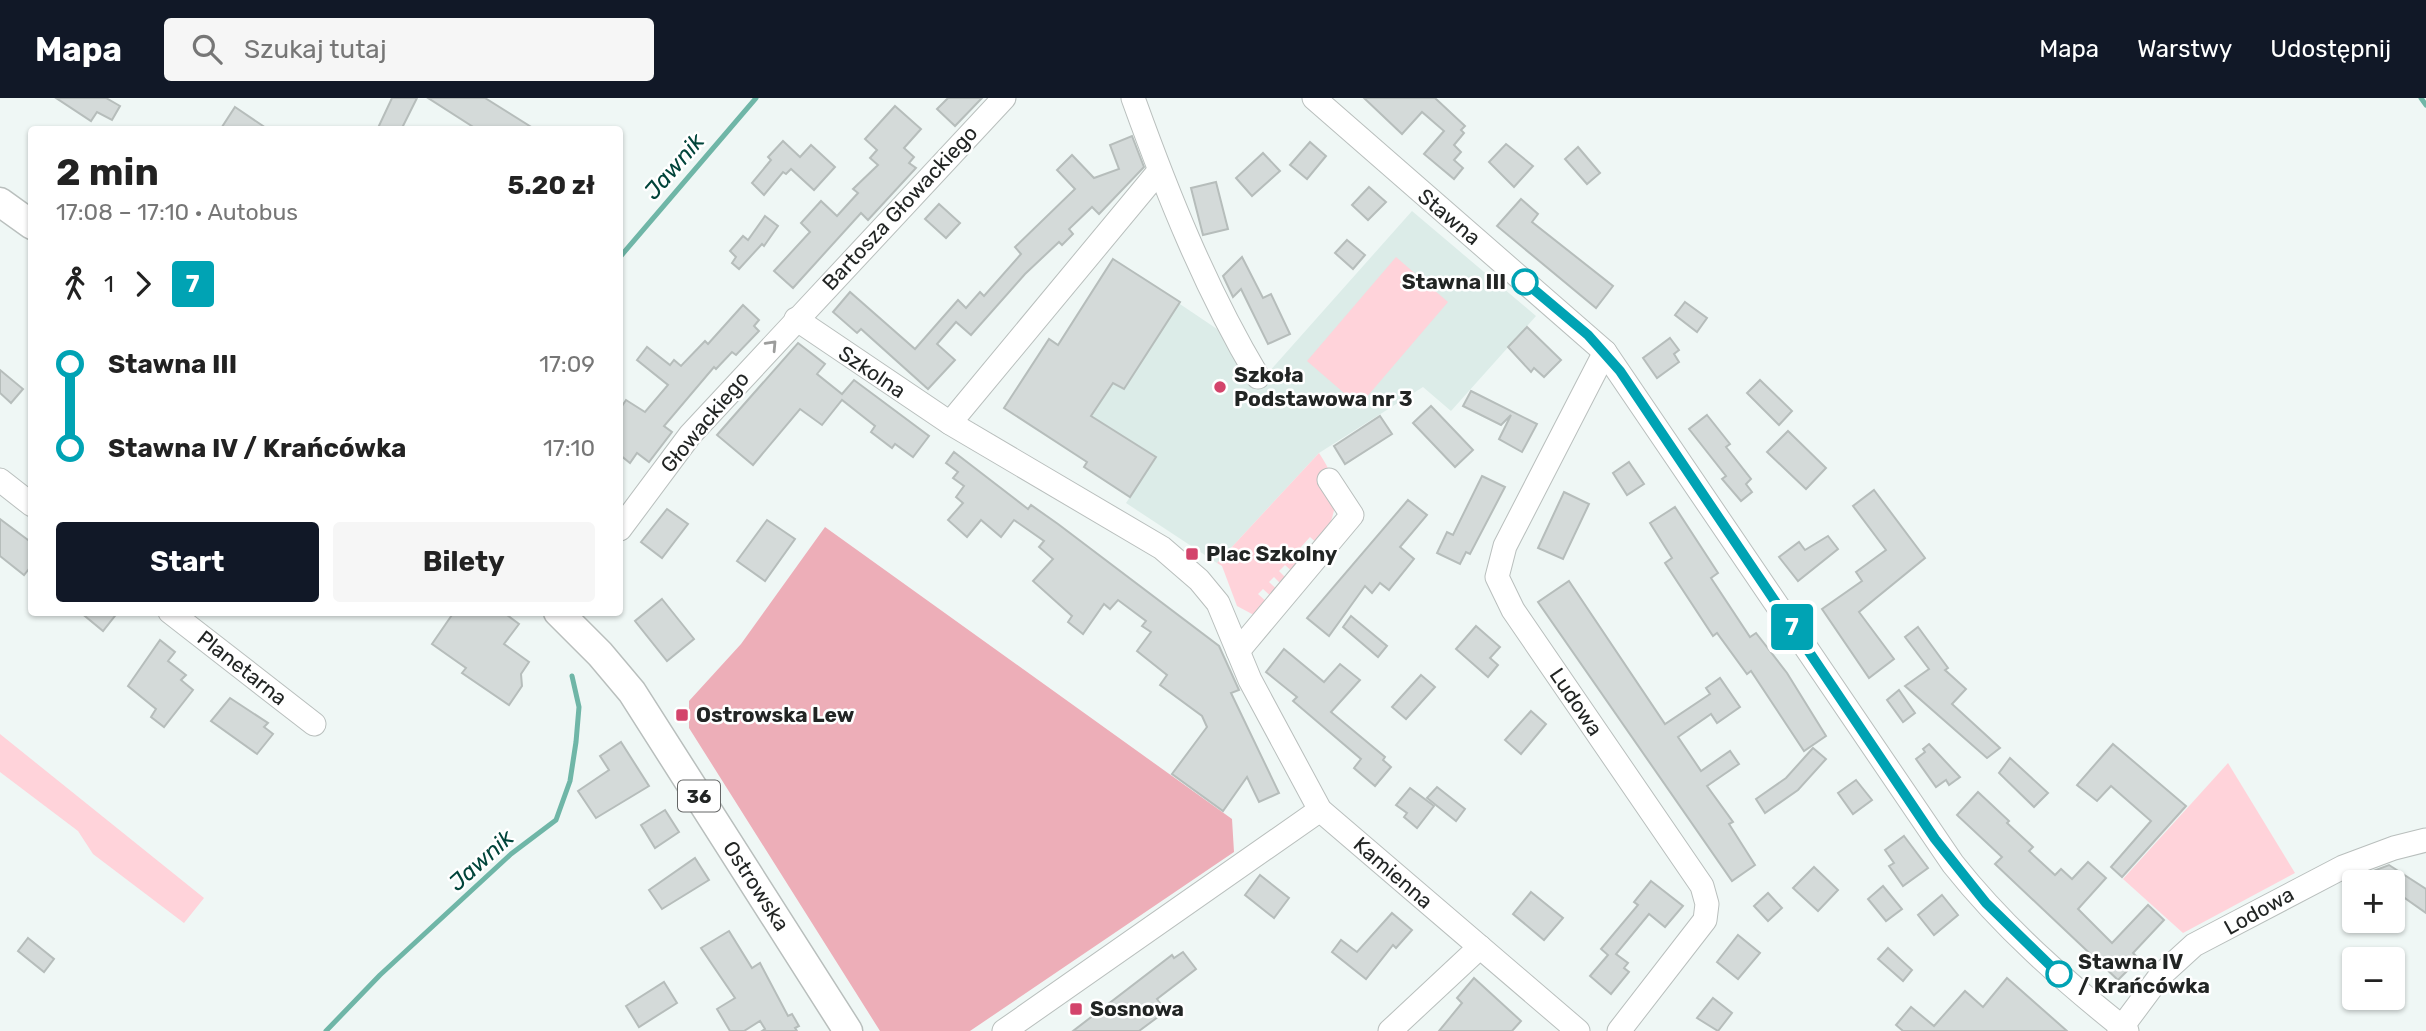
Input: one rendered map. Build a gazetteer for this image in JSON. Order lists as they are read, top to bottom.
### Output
{
  "streets": {
    "main road": ["36", "Ostrowska"],
    "street": [
      "Bartosza Głowackiego",
      "Stawna",
      "Szkolna",
      "Głowackiego",
      "Planetarna",
      "Ludowa",
      "Kamienna",
      "Lodowa"
    ]
  },
  "crossings": [
    ["Bartosza Głowackiego", "Szkolna"],
    ["Bartosza Głowackiego", "Głowackiego"],
    ["Stawna", "Ludowa"],
    ["Stawna", "Lodowa"],
    ["Szkolna", "Głowackiego"],
    ["Szkolna", "Kamienna"]
  ],
  "one_way": ["Głowackiego"],
  "water": ["Jawnik"],
  "places": {
    "other": ["Stawna III", "Szkoła Podstawowa nr 3", "Stawna IV / Krańcówka"],
    "transit": ["Plac Szkolny", "Ostrowska Lew", "Sosnowa"]
  },
  "lines": ["bus line 7"],
  "page": {
    "header": "Mapa",
    "search": "Szukaj tutaj",
    "nav": ["Mapa", "Warstwy", "Udostępnij"],
    "on_map": "7",
    "heading": ["2 min", "17:08 – 17:10 · Autobus", "5.20 zł"],
    "legs": ["1", "7"],
    "list": [
      {
        "name": "Stawna III",
        "value": "17:09"
      },
      {
        "name": "Stawna IV / Krańcówka",
        "value": "17:10"
      }
    ],
    "buttons": ["Start", "Bilety"],
    "map_buttons": ["+", "−"]
  }
}
